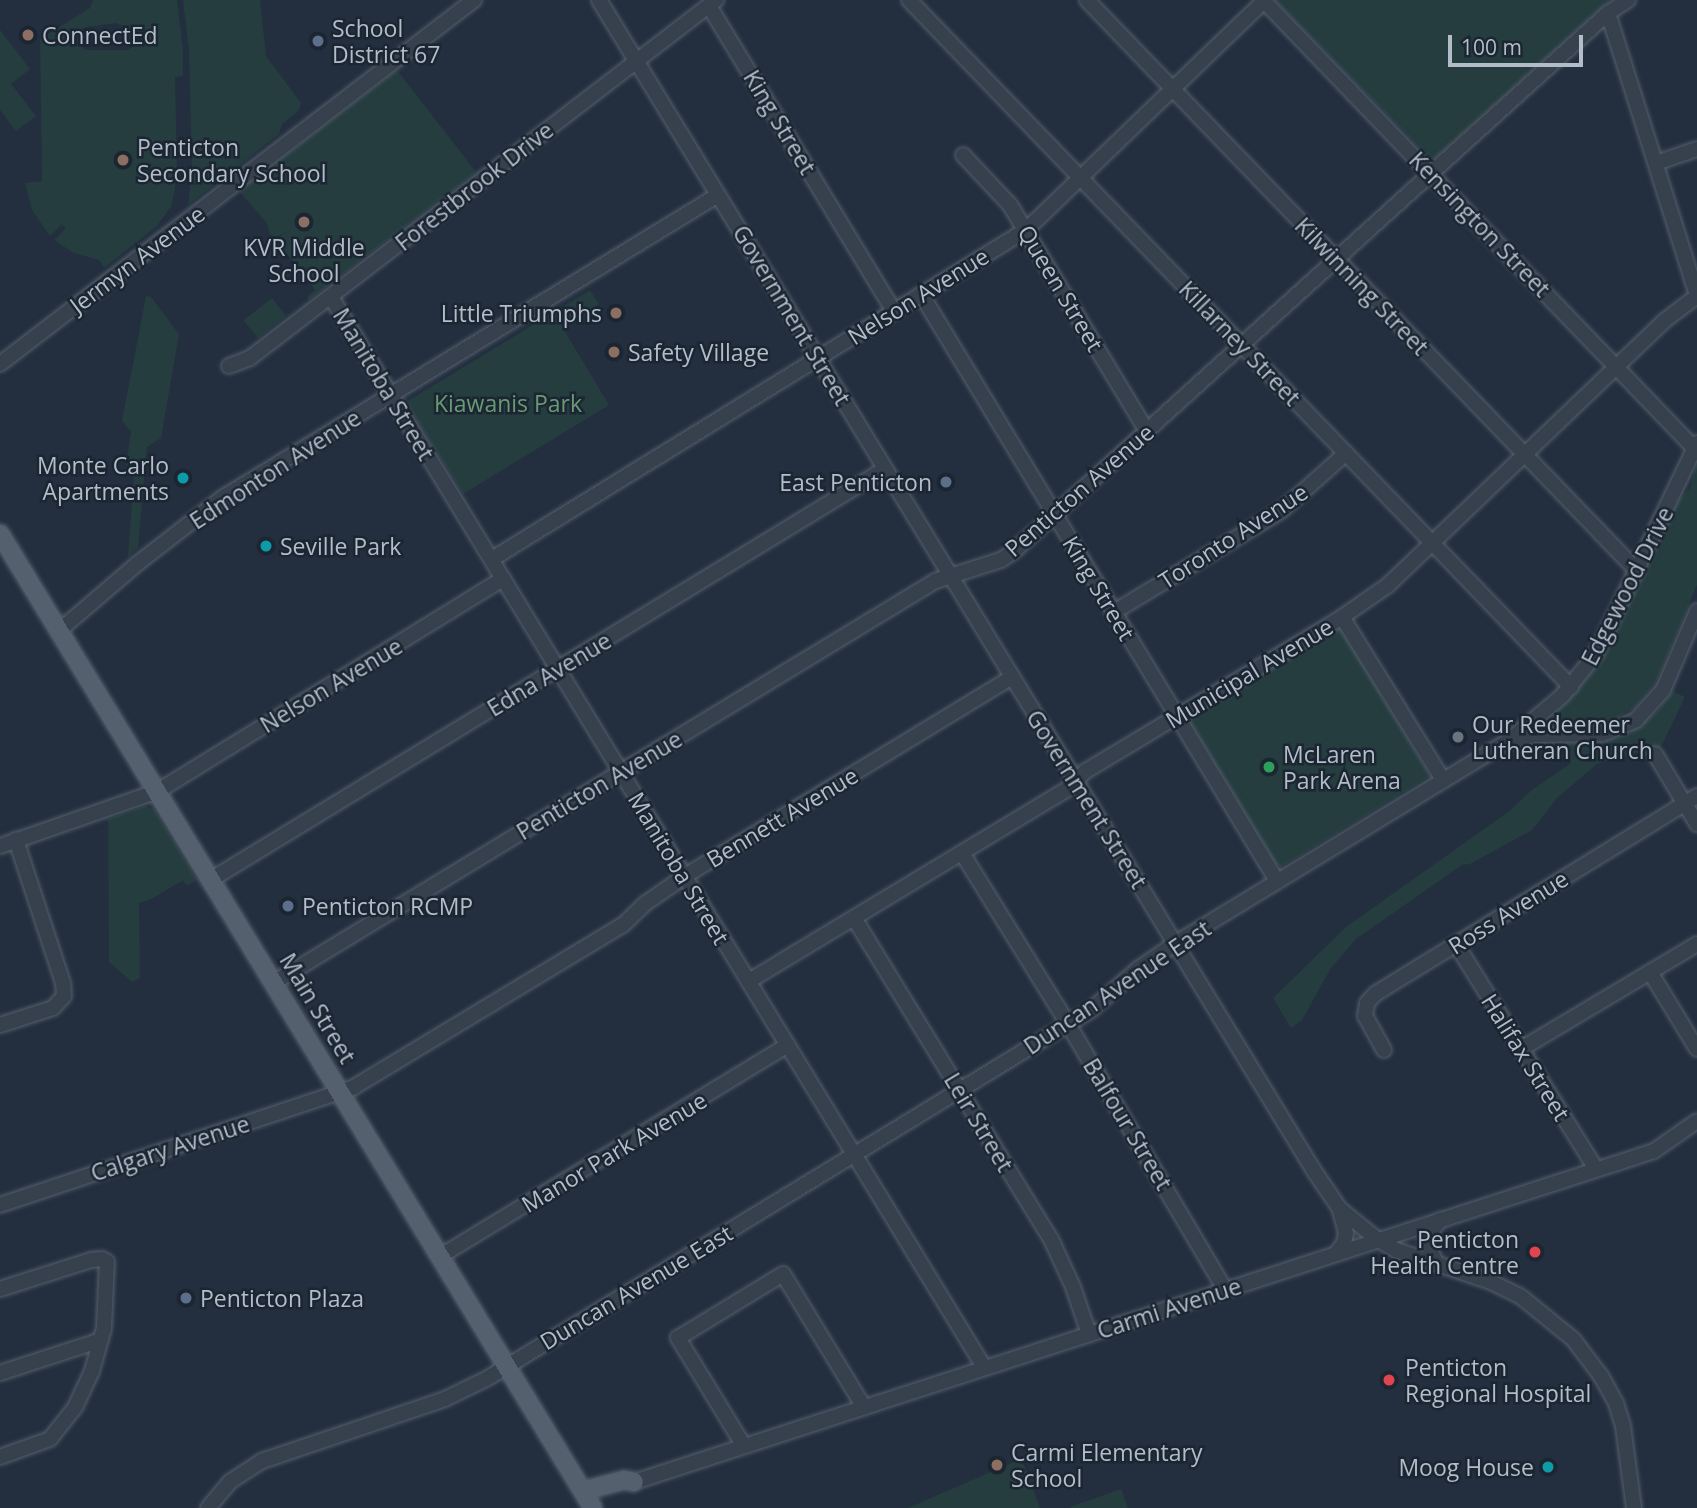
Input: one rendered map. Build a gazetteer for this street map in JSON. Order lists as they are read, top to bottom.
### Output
{
  "streets": {
    "main road": ["Main Street"],
    "street": [
      "King Street",
      "Forestbrook Drive",
      "Kensington Street",
      "Jermyn Avenue",
      "Kilwinning Street",
      "Queen Street",
      "Nelson Avenue",
      "Government Street",
      "Killarney Street",
      "Manitoba Street",
      "Edmonton Avenue",
      "Penticton Avenue",
      "Toronto Avenue",
      "Edgewood Drive",
      "Municipal Avenue",
      "Edna Avenue",
      "Bennett Avenue",
      "Ross Avenue",
      "Duncan Avenue East",
      "Halifax Street",
      "Leir Street",
      "Balfour Street",
      "Calgary Avenue",
      "Manor Park Avenue",
      "Carmi Avenue"
    ]
  },
  "crossings": [
    ["King Street", "Forestbrook Drive"],
    ["King Street", "Nelson Avenue"],
    ["King Street", "Penticton Avenue"],
    ["King Street", "Toronto Avenue"],
    ["King Street", "Municipal Avenue"],
    ["King Street", "Duncan Avenue East"],
    ["Forestbrook Drive", "Government Street"],
    ["Forestbrook Drive", "Manitoba Street"],
    ["Kensington Street", "Nelson Avenue"],
    ["Kensington Street", "Penticton Avenue"],
    ["Kensington Street", "Edgewood Drive"],
    ["Kensington Street", "Municipal Avenue"],
    ["Kilwinning Street", "Nelson Avenue"],
    ["Kilwinning Street", "Penticton Avenue"],
    ["Kilwinning Street", "Edgewood Drive"],
    ["Kilwinning Street", "Municipal Avenue"],
    ["Queen Street", "Nelson Avenue"],
    ["Queen Street", "Penticton Avenue"],
    ["Nelson Avenue", "Government Street"],
    ["Nelson Avenue", "Killarney Street"],
    ["Nelson Avenue", "Manitoba Street"],
    ["Nelson Avenue", "Main Street"],
    ["Government Street", "Edmonton Avenue"],
    ["Government Street", "Penticton Avenue"],
    ["Government Street", "Municipal Avenue"],
    ["Government Street", "Edna Avenue"],
    ["Government Street", "Bennett Avenue"],
    ["Government Street", "Duncan Avenue East"],
    ["Government Street", "Carmi Avenue"],
    ["Killarney Street", "Penticton Avenue"],
    ["Killarney Street", "Toronto Avenue"],
    ["Killarney Street", "Edgewood Drive"],
    ["Killarney Street", "Municipal Avenue"],
    ["Manitoba Street", "Edmonton Avenue"],
    ["Manitoba Street", "Penticton Avenue"],
    ["Manitoba Street", "Municipal Avenue"],
    ["Manitoba Street", "Edna Avenue"],
    ["Manitoba Street", "Bennett Avenue"],
    ["Manitoba Street", "Duncan Avenue East"],
    ["Manitoba Street", "Manor Park Avenue"],
    ["Manitoba Street", "Carmi Avenue"],
    ["Edmonton Avenue", "Main Street"],
    ["Penticton Avenue", "Main Street"],
    ["Edgewood Drive", "Duncan Avenue East"],
    ["Municipal Avenue", "Leir Street"],
    ["Municipal Avenue", "Balfour Street"],
    ["Edna Avenue", "Main Street"],
    ["Bennett Avenue", "Main Street"],
    ["Bennett Avenue", "Calgary Avenue"],
    ["Ross Avenue", "Halifax Street"],
    ["Duncan Avenue East", "Main Street"],
    ["Duncan Avenue East", "Leir Street"],
    ["Duncan Avenue East", "Balfour Street"],
    ["Main Street", "Calgary Avenue"],
    ["Main Street", "Manor Park Avenue"],
    ["Halifax Street", "Carmi Avenue"],
    ["Leir Street", "Carmi Avenue"],
    ["Balfour Street", "Carmi Avenue"]
  ],
  "parks": ["Kiawanis Park"],
  "places": [
    "ConnectEd",
    "School District 67",
    "Penticton Secondary School",
    "KVR Middle School",
    "Little Triumphs",
    "Safety Village",
    "Monte Carlo Apartments",
    "East Penticton",
    "Seville Park",
    "Our Redeemer Lutheran Church",
    "McLaren Park Arena",
    "Penticton RCMP",
    "Penticton Health Centre",
    "Penticton Plaza",
    "Penticton Regional Hospital",
    "Carmi Elementary School",
    "Moog House"
  ],
  "scale_bar": "100 m"
}
